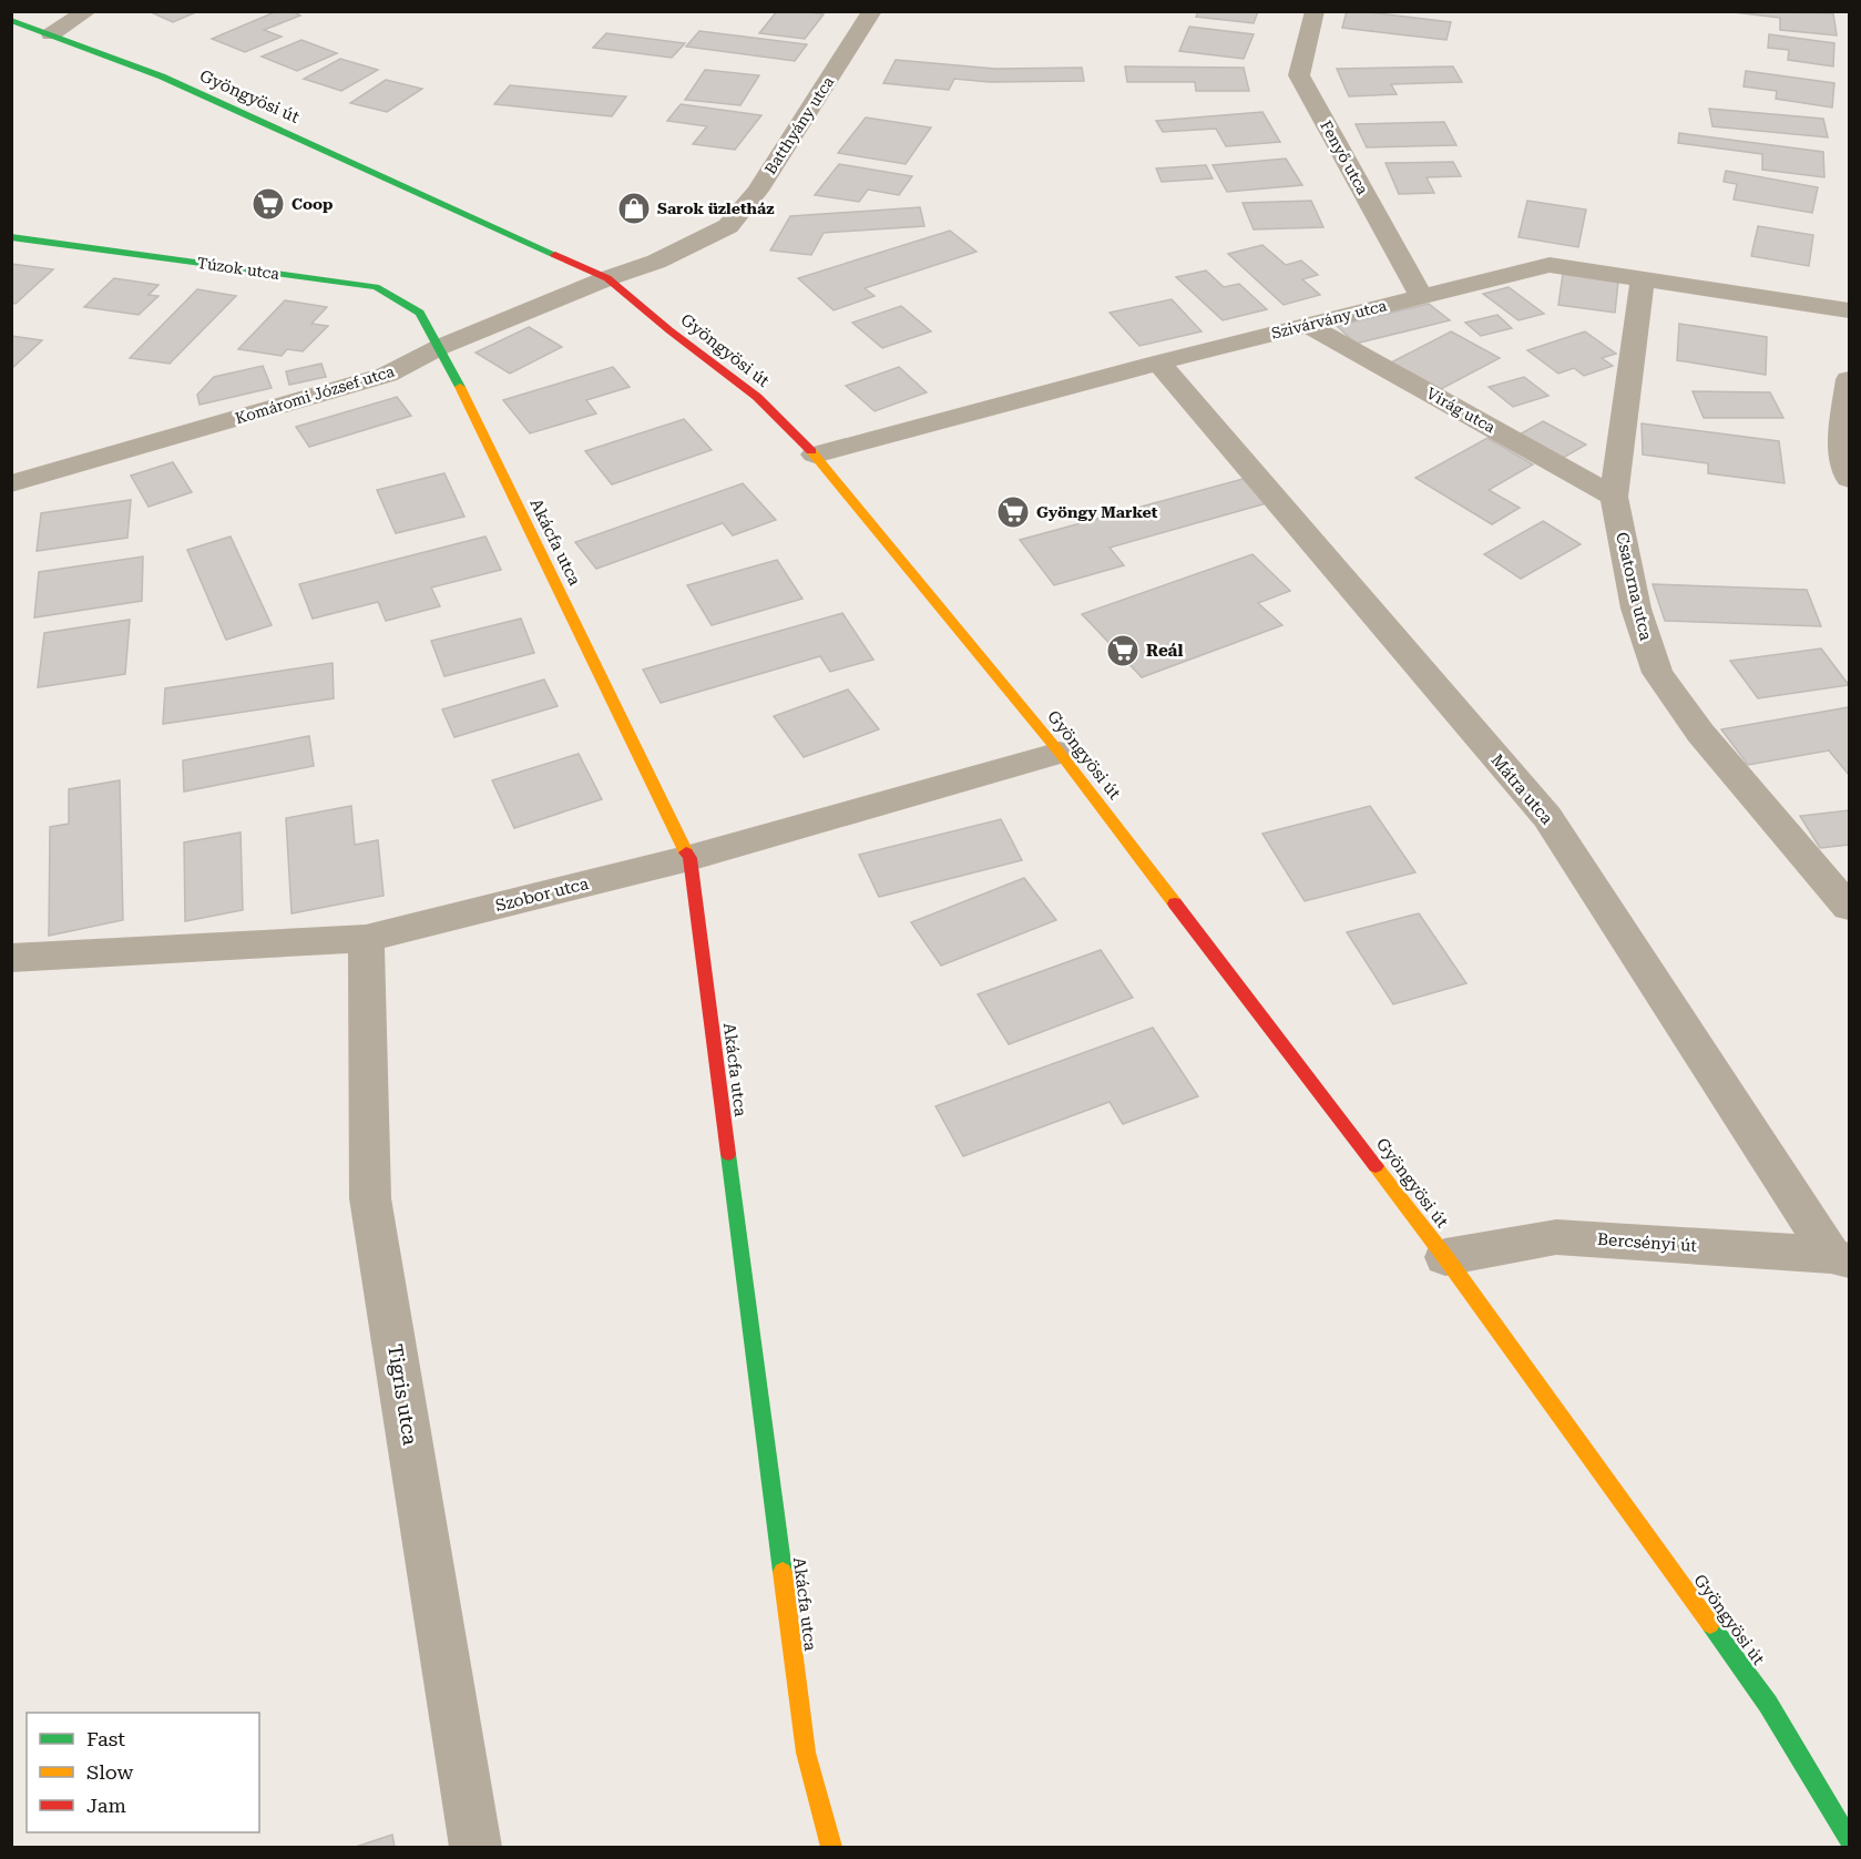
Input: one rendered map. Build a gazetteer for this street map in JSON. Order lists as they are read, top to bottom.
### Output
{
  "streets": {
    "street": [
      "Gyöngyösi út",
      "Batthyány utca",
      "Fenyő utca",
      "Túzok utca",
      "Szivárvány utca",
      "Komáromi József utca",
      "Virág utca",
      "Akácfa utca",
      "Csatorna utca",
      "Mátra utca",
      "Szobor utca",
      "Bercsényi út",
      "Tigris utca"
    ]
  },
  "crossings": [
    ["Gyöngyösi út", "Batthyány utca"],
    ["Gyöngyösi út", "Szivárvány utca"],
    ["Gyöngyösi út", "Komáromi József utca"],
    ["Gyöngyösi út", "Szobor utca"],
    ["Gyöngyösi út", "Bercsényi út"],
    ["Batthyány utca", "Komáromi József utca"],
    ["Fenyő utca", "Szivárvány utca"],
    ["Túzok utca", "Komáromi József utca"],
    ["Túzok utca", "Akácfa utca"],
    ["Szivárvány utca", "Virág utca"],
    ["Szivárvány utca", "Csatorna utca"],
    ["Szivárvány utca", "Mátra utca"],
    ["Komáromi József utca", "Akácfa utca"],
    ["Virág utca", "Csatorna utca"],
    ["Akácfa utca", "Szobor utca"],
    ["Mátra utca", "Bercsényi út"],
    ["Szobor utca", "Tigris utca"]
  ],
  "places": {
    "supermarket": ["Coop", "Gyöngy Market", "Reál"],
    "shop": ["Sarok üzletház"]
  },
  "legend": ["Fast", "Slow", "Jam"]
}
